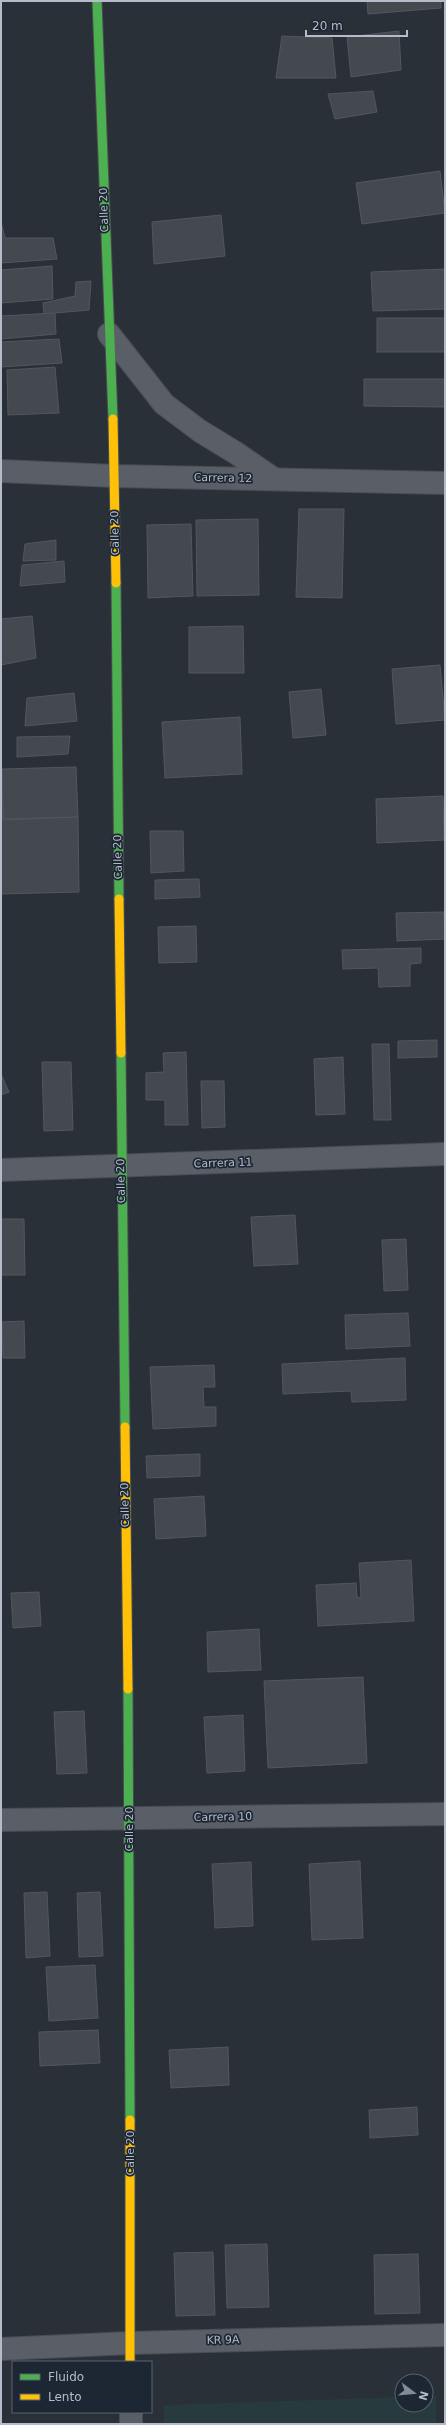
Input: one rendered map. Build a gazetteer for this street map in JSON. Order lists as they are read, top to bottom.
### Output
{
  "streets": {
    "street": [
      "Calle 20",
      "Carrera 12",
      "Carrera 11",
      "Carrera 10",
      "KR 9A"
    ]
  },
  "crossings": [
    ["Calle 20", "Carrera 12"],
    ["Calle 20", "Carrera 11"],
    ["Calle 20", "Carrera 10"],
    ["Calle 20", "KR 9A"]
  ],
  "legend": ["Fluido", "Lento"],
  "scale_bar": "20 m",
  "north": "right"
}
